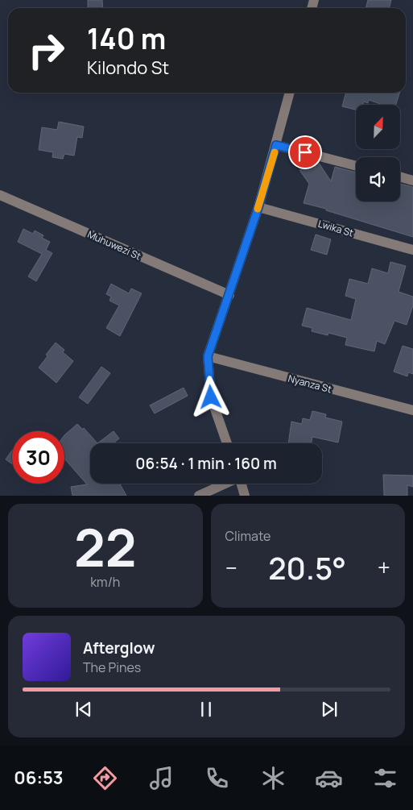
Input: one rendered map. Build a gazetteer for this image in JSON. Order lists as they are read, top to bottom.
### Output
{
  "streets": {
    "street": ["Lwika St", "Muhuwezi St", "Nyanza St"]
  },
  "north": "top right",
  "page": {
    "turn": ["140 m", "Kilondo St"],
    "limit": "30",
    "trip": "06:54 · 1 min · 160 m",
    "tile": [
      ["22", "km/h"],
      "Climate"
    ],
    "heat": ["−", "20.5°", "+"],
    "song": ["Afterglow", "The Pines"],
    "tabs": "06:53"
  }
}
